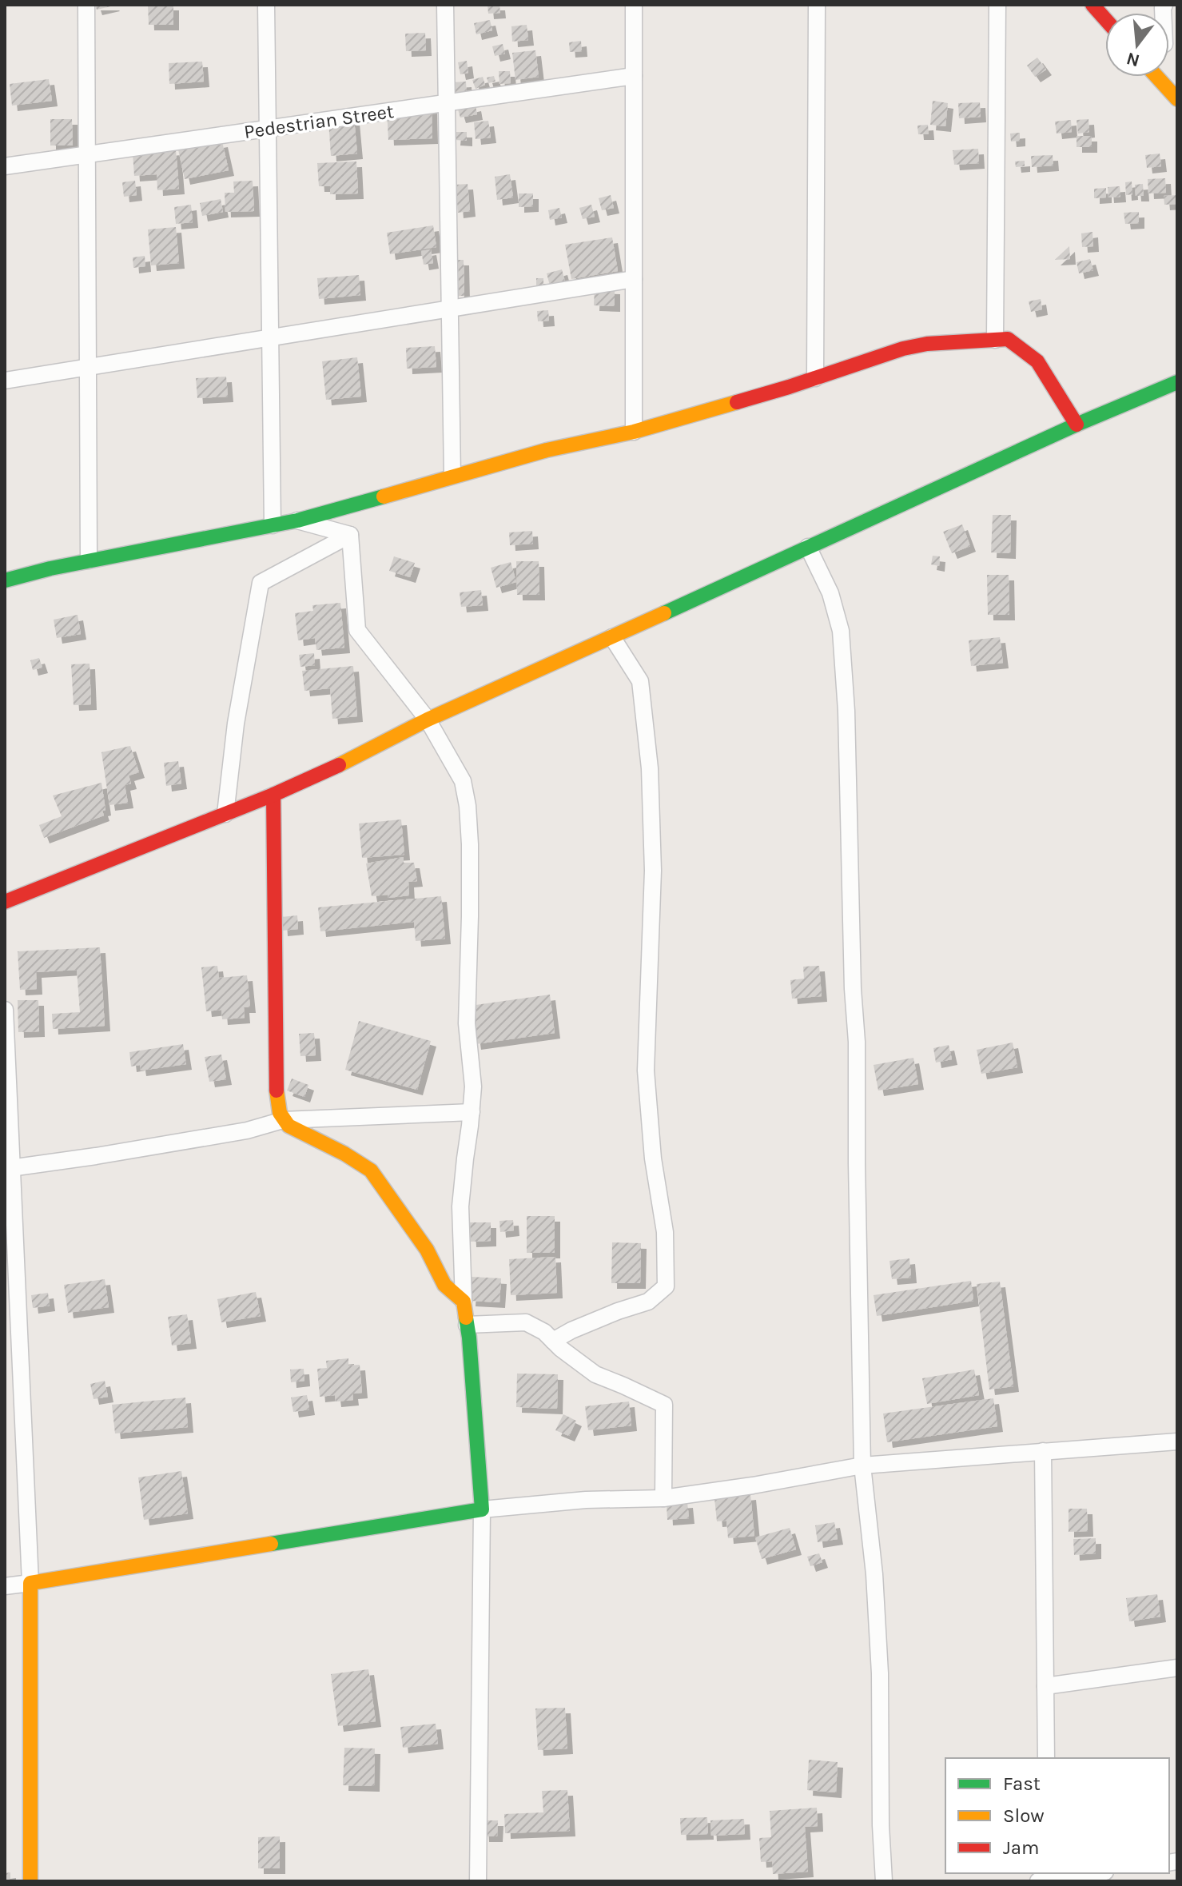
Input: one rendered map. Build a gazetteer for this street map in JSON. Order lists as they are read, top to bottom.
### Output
{
  "streets": {
    "street": ["Pedestrian Street"]
  },
  "legend": ["Fast", "Slow", "Jam"],
  "north": "bottom"
}
